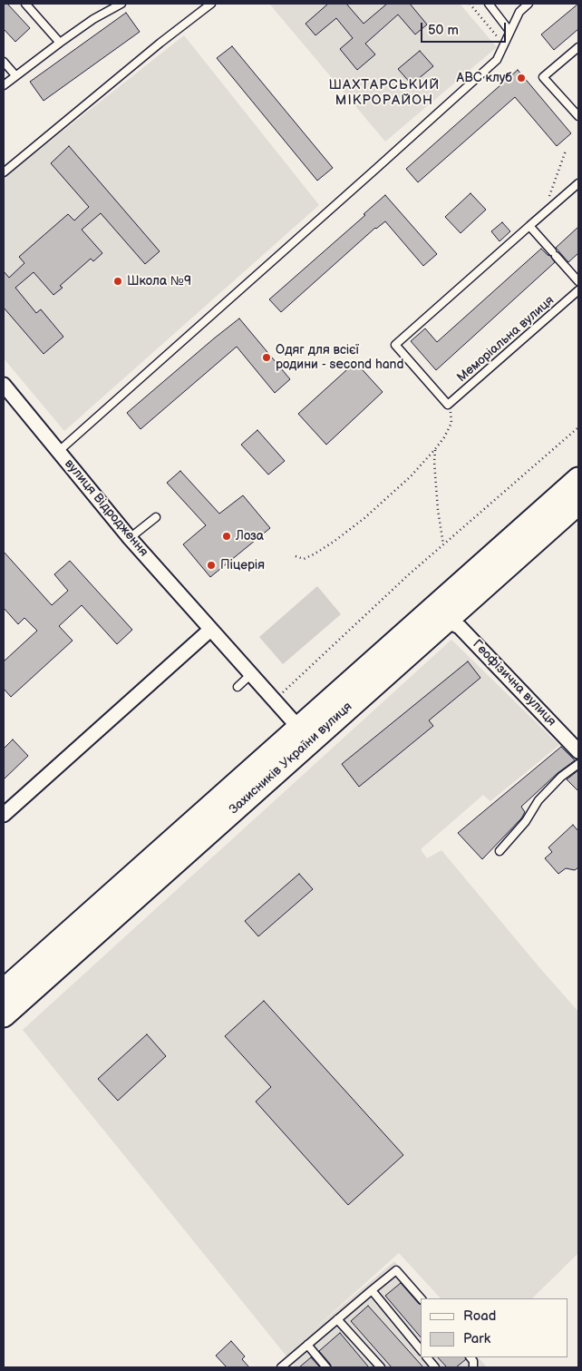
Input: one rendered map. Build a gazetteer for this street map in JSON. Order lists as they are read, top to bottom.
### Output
{
  "streets": {
    "highway": ["Захисників України вулиця"],
    "street": ["вулиця Відродження", "Геофізична вулиця"],
    "lane": ["Меморіальна вулиця"]
  },
  "crossings": [
    ["вулиця Відродження", "Захисників України вулиця"],
    ["Геофізична вулиця", "Захисників України вулиця"]
  ],
  "districts": ["ШАХТАРСЬКИЙ МІКРОРАЙОН"],
  "places": [
    "ABC клуб",
    "Школа №9",
    "Одяг для всієї родини - second hand",
    "Лоза",
    "Піцерія"
  ],
  "legend": ["Road", "Park"],
  "scale_bar": "50 m"
}
